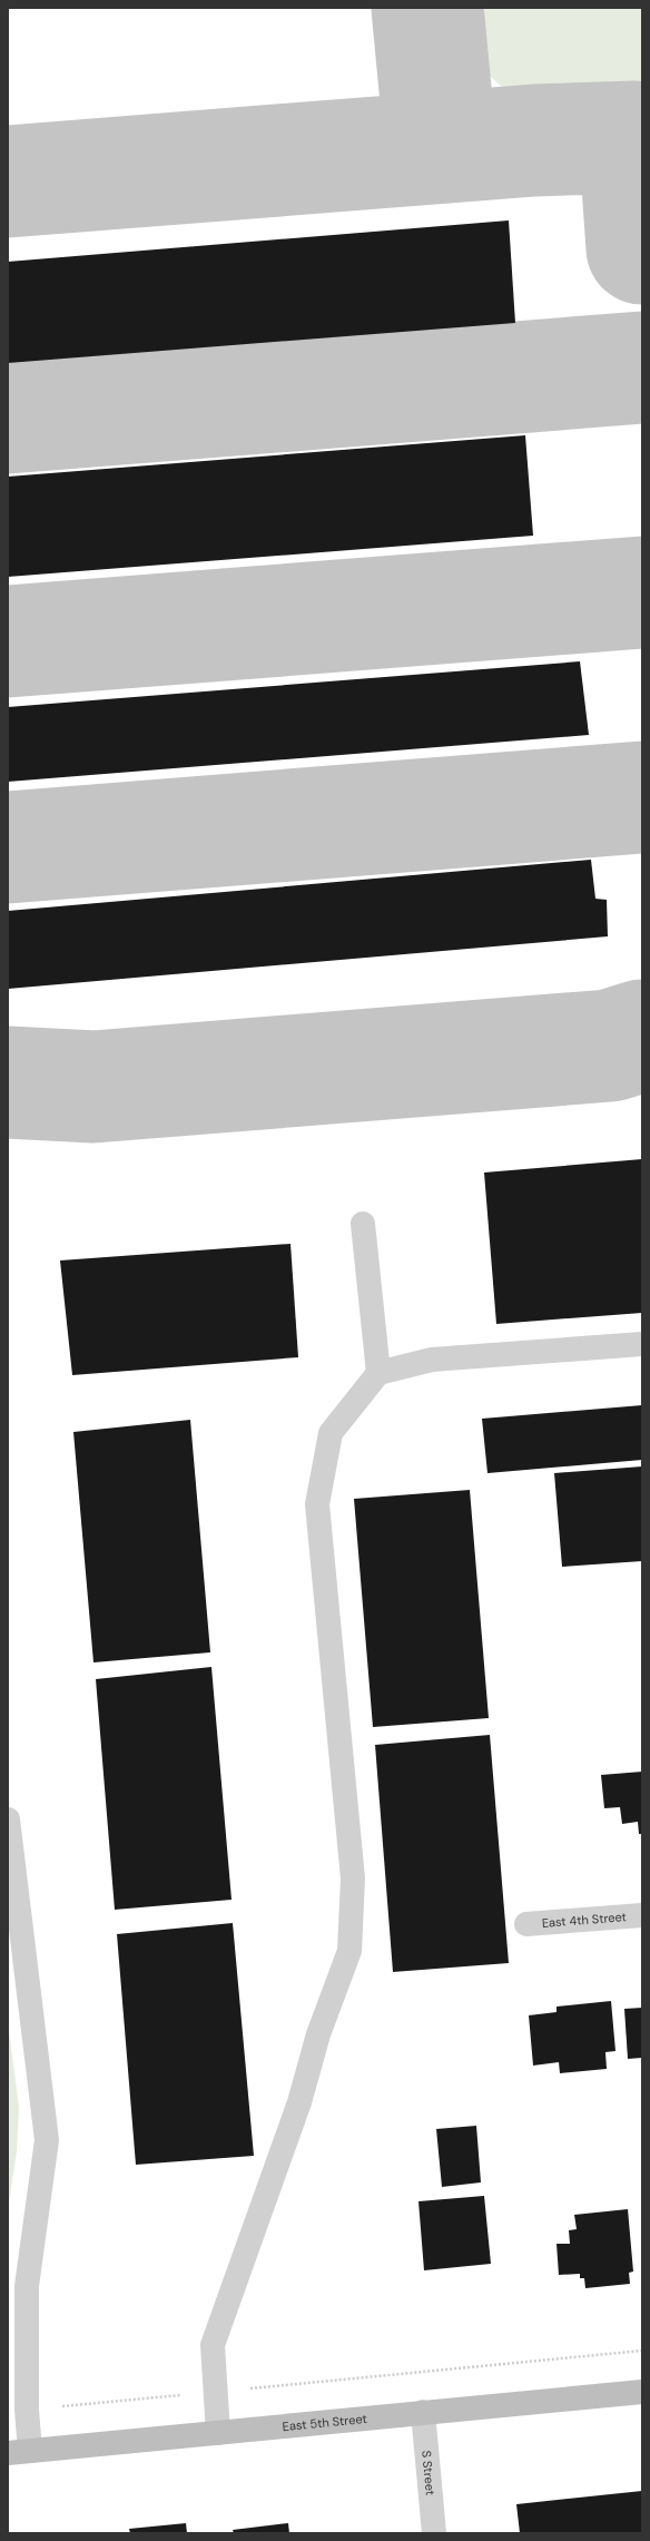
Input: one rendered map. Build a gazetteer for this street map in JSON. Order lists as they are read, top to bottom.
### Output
{
  "streets": {
    "street": ["East 4th Street", "East 5th Street", "S Street"]
  },
  "crossings": [
    ["East 5th Street", "S Street"]
  ]
}
